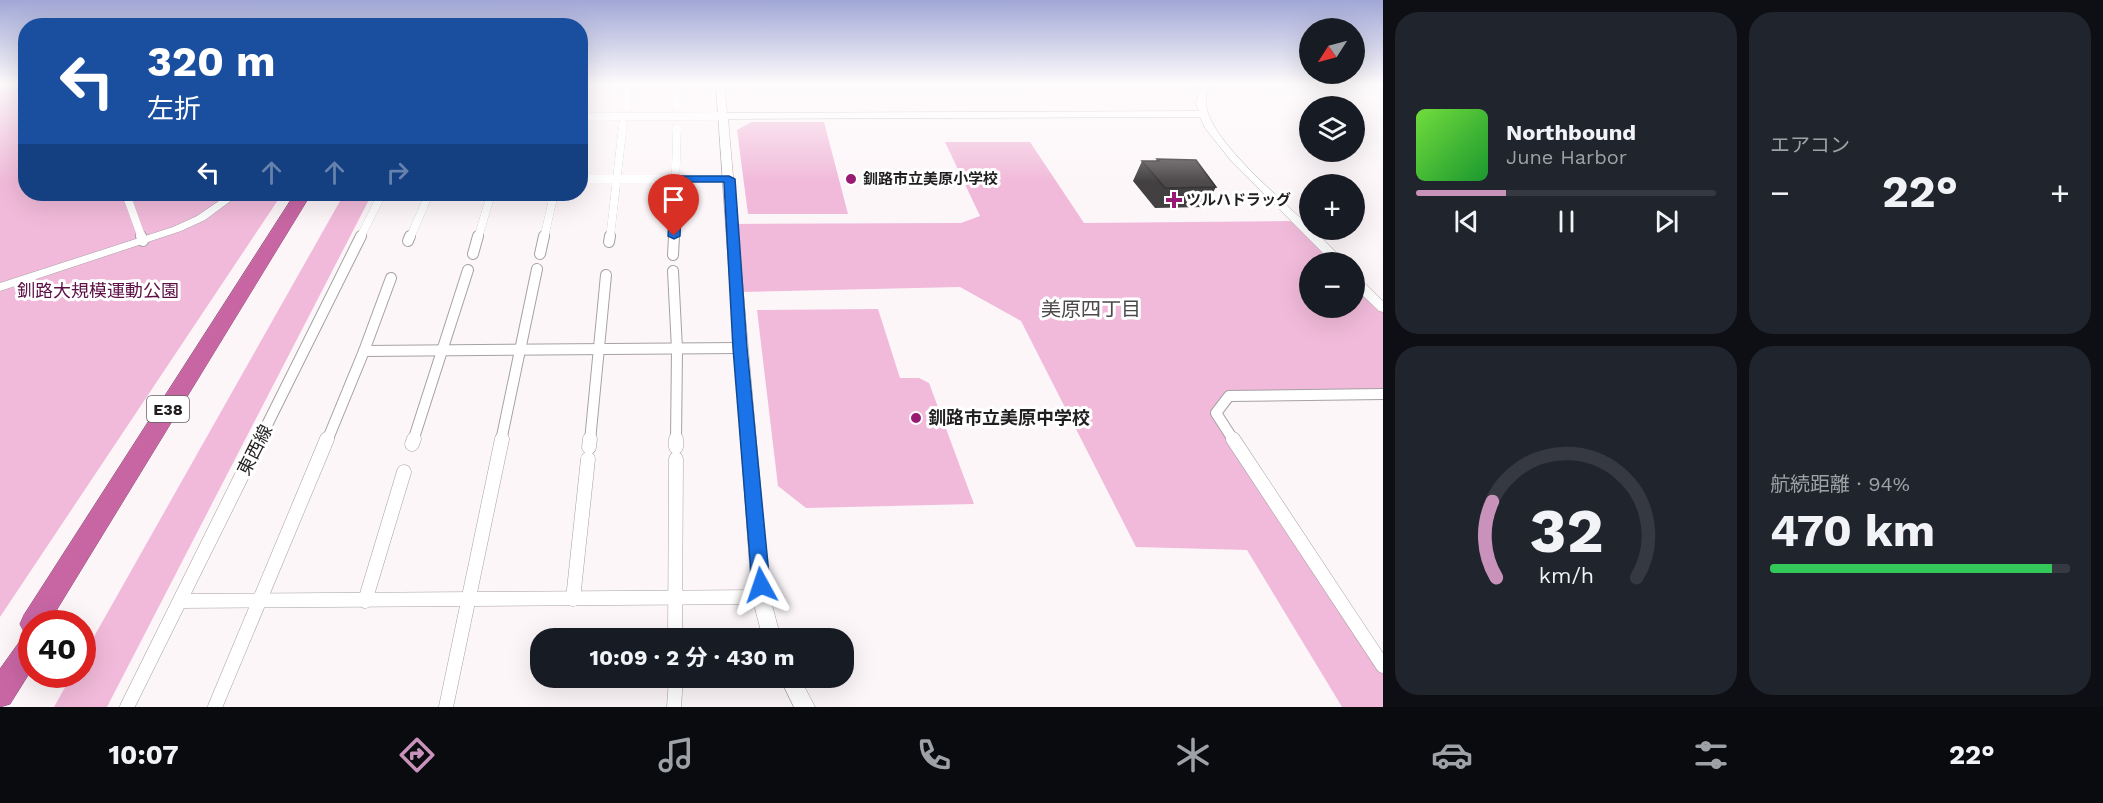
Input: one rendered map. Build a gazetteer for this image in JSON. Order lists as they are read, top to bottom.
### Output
{
  "streets": {
    "highway": ["E38"],
    "street": ["東西線"]
  },
  "districts": ["美原四丁目"],
  "parks": ["釧路大規模運動公園"],
  "places": {
    "other": ["釧路市立美原小学校", "釧路市立美原中学校"],
    "health": ["ツルハドラッグ"]
  },
  "north": "bottom left",
  "page": {
    "tile": [
      "エアコン",
      ["航続距離 · 94%", "470 km"]
    ],
    "map_buttons": ["+", "−"],
    "turn": ["320 m", "左折"],
    "song": ["Northbound", "June Harbor"],
    "heat": ["−", "22°", "+"],
    "limit": "40",
    "trip": "10:09 · 2 分 · 430 m",
    "tabs": ["10:07", "22°"],
    "gauge": ["32", "km/h"]
  }
}
